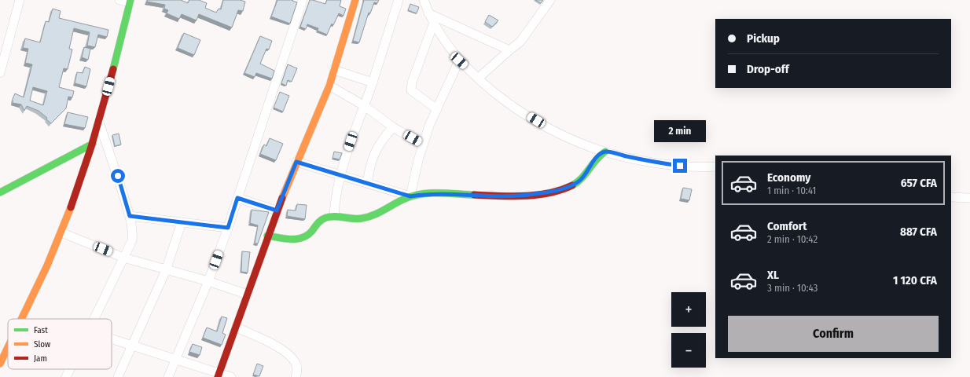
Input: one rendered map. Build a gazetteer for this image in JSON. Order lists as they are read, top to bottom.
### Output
{
  "legend": ["Fast", "Slow", "Jam"],
  "page": {
    "banner": ["Pickup", "Drop-off"],
    "bubble": "2 min",
    "list": [
      {
        "name": "Economy",
        "note": "1 min · 10:41",
        "value": "657 CFA"
      },
      {
        "name": "Comfort",
        "note": "2 min · 10:42",
        "value": "887 CFA"
      },
      {
        "name": "XL",
        "note": "3 min · 10:43",
        "value": "1 120 CFA"
      }
    ],
    "map_buttons": ["+", "−"],
    "buttons": "Confirm"
  }
}
